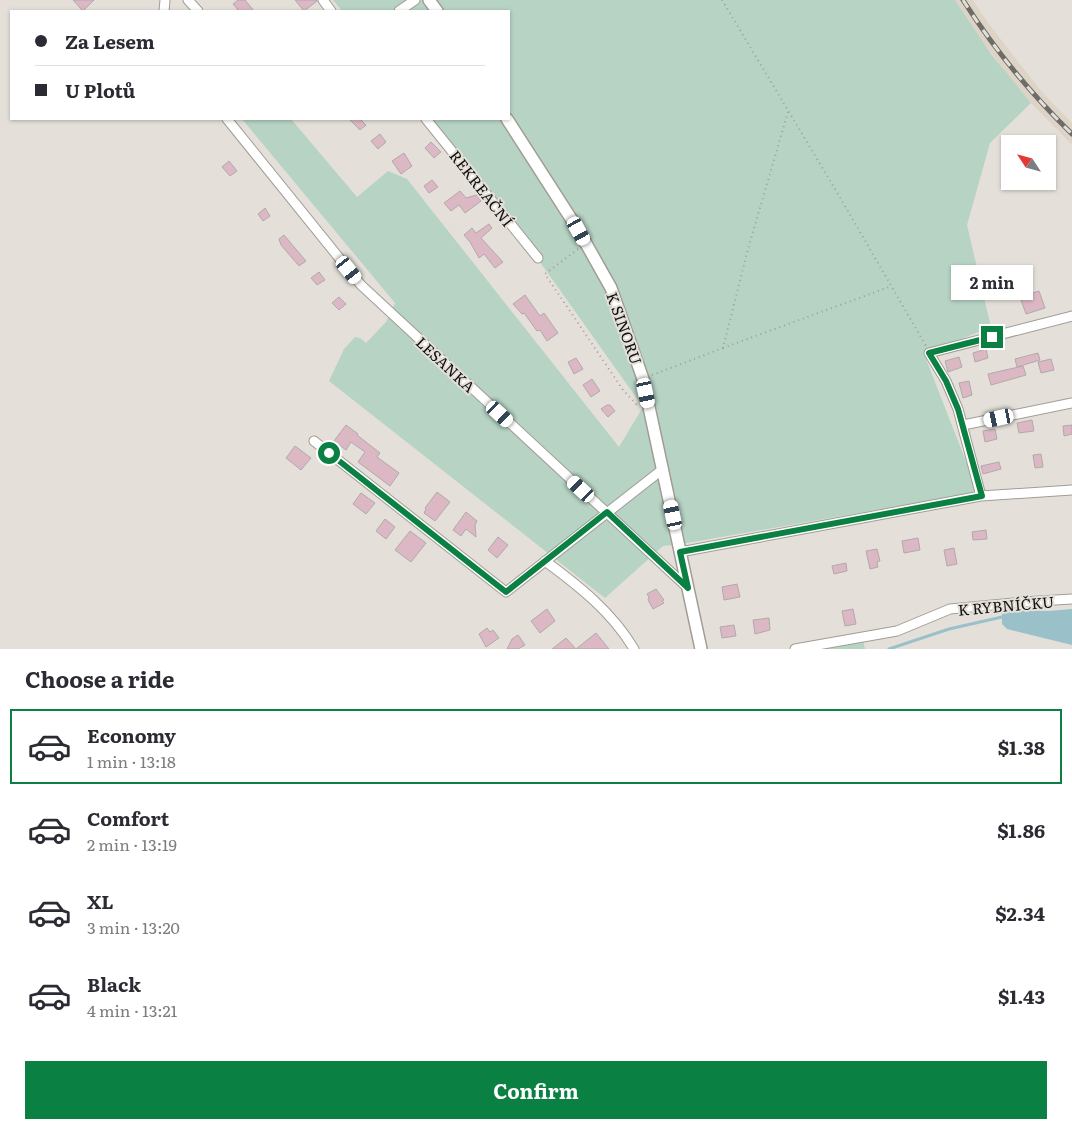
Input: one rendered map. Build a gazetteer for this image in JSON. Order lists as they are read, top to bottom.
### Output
{
  "streets": {
    "street": [
      "REKREAČNÍ",
      "K SINORU",
      "LESANKA",
      "K RYBNÍČKU"
    ]
  },
  "crossings": [
    ["K SINORU", "LESANKA"]
  ],
  "north": "top left",
  "page": {
    "banner": ["Za Lesem", "U Plotů"],
    "bubble": "2 min",
    "heading": "Choose a ride",
    "list": [
      {
        "name": "Economy",
        "note": "1 min · 13:18",
        "value": "$1.38"
      },
      {
        "name": "Comfort",
        "note": "2 min · 13:19",
        "value": "$1.86"
      },
      {
        "name": "XL",
        "note": "3 min · 13:20",
        "value": "$2.34"
      },
      {
        "name": "Black",
        "note": "4 min · 13:21",
        "value": "$1.43"
      }
    ],
    "buttons": "Confirm"
  }
}
